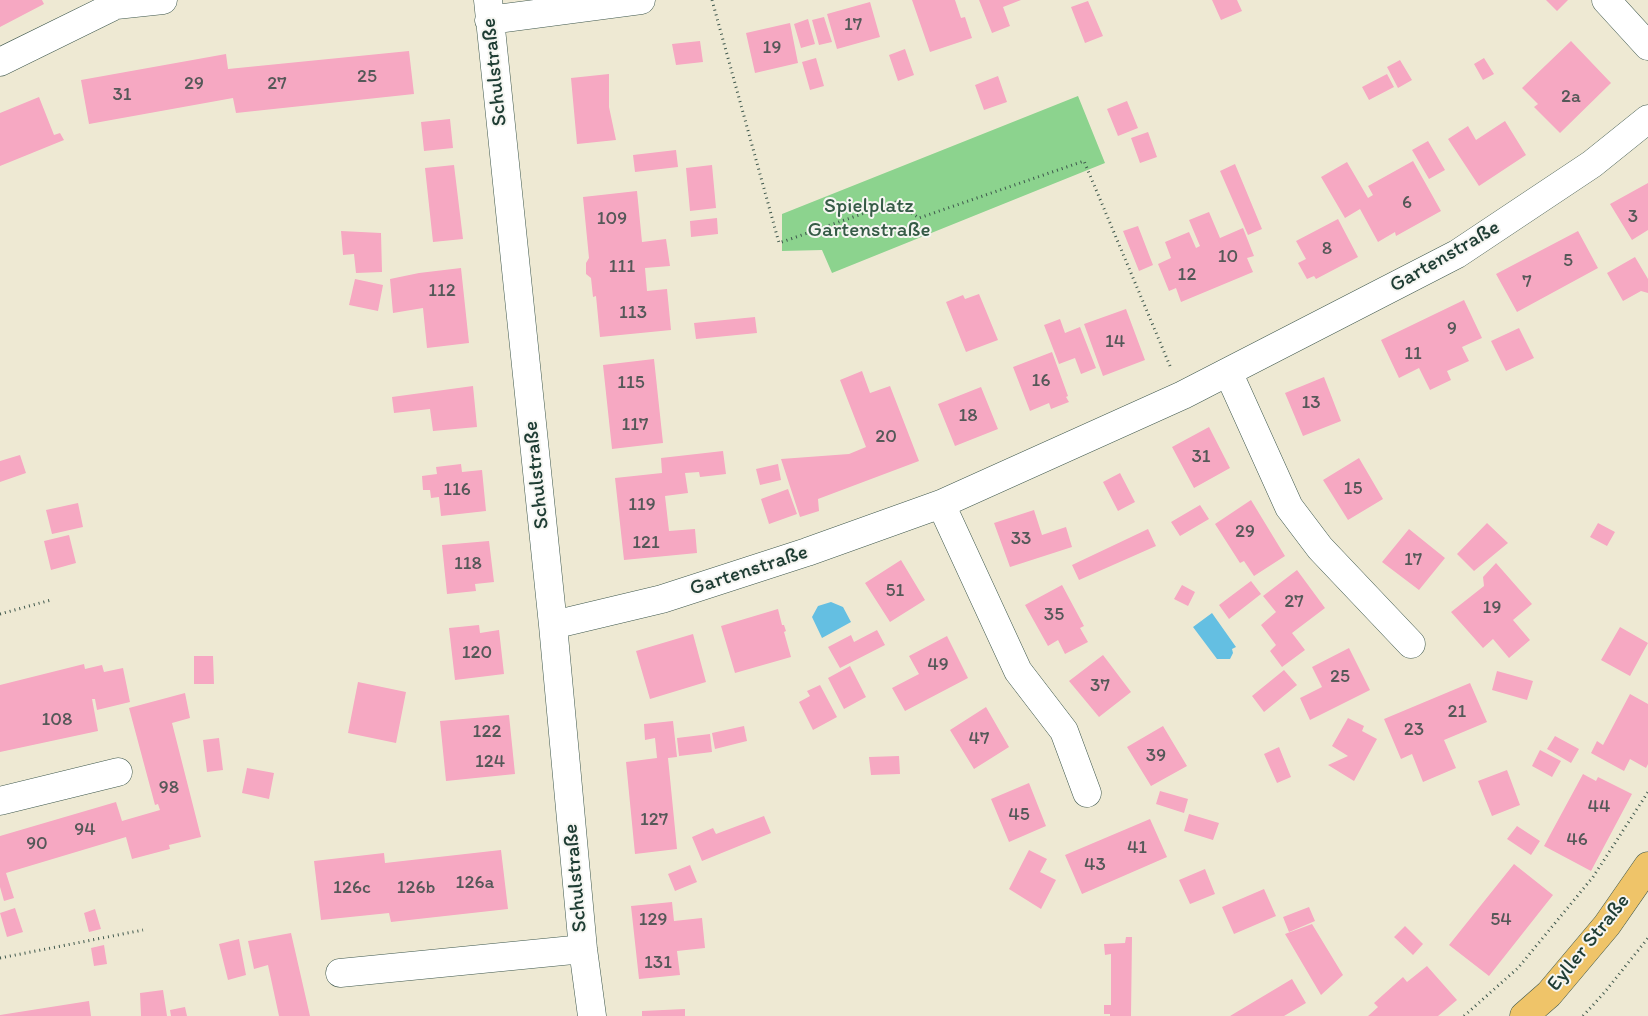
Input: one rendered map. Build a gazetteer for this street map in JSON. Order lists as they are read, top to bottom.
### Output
{
  "streets": {
    "main road": ["Eyller Straße"],
    "street": ["Schulstraße", "Gartenstraße"]
  },
  "crossings": [
    ["Schulstraße", "Gartenstraße"]
  ],
  "parks": ["Spielplatz Gartenstraße"],
  "house_numbers": [
    "17",
    "19",
    "25",
    "29",
    "27",
    "31",
    "2a",
    "6",
    "3",
    "109",
    "8",
    "10",
    "5",
    "111",
    "12",
    "7",
    "112",
    "113",
    "9",
    "14",
    "11",
    "16",
    "115",
    "13",
    "18",
    "117",
    "20",
    "31",
    "15",
    "116",
    "119",
    "29",
    "33",
    "121",
    "17",
    "118",
    "51",
    "27",
    "19",
    "35",
    "120",
    "49",
    "25",
    "37",
    "21",
    "108",
    "23",
    "122",
    "47",
    "39",
    "124",
    "98",
    "44",
    "45",
    "127",
    "94",
    "46",
    "90",
    "41",
    "43",
    "126a",
    "126c",
    "126b",
    "129",
    "54",
    "131"
  ]
}
